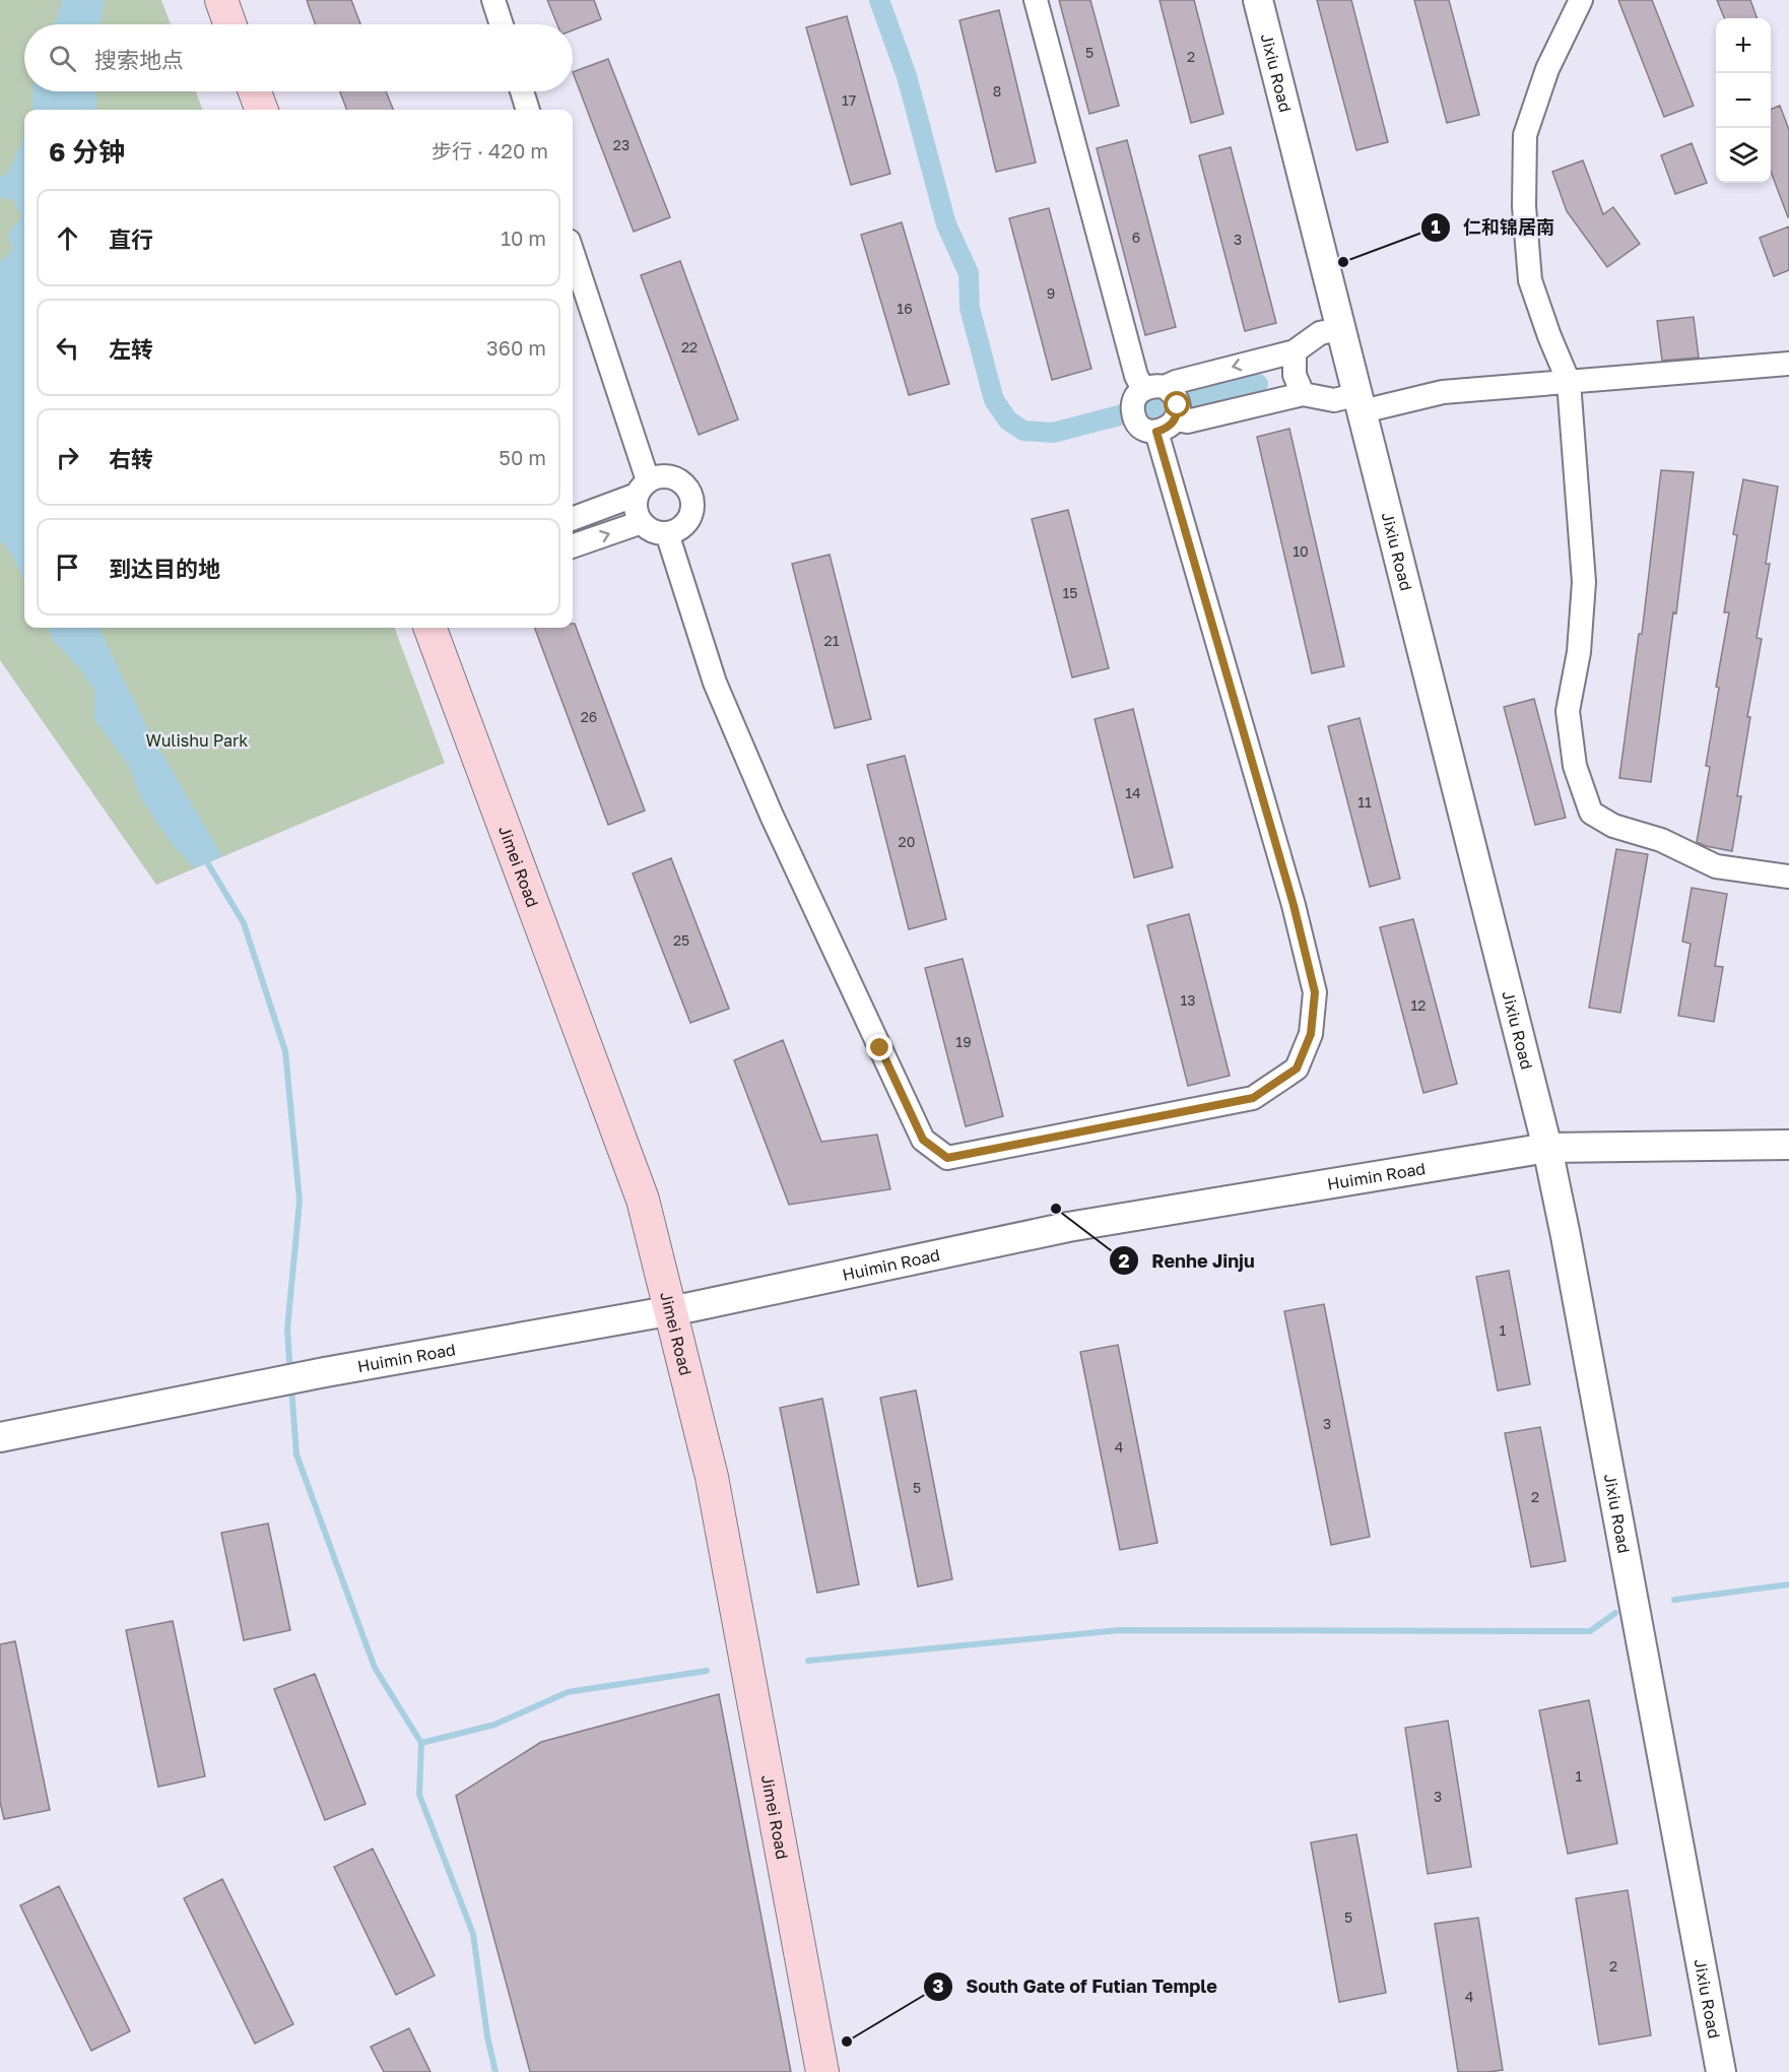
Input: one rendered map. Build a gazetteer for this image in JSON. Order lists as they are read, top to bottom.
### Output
{
  "streets": {
    "main road": ["Jimei Road"],
    "street": ["Jixiu Road", "Huimin Road"]
  },
  "crossings": [
    ["Jixiu Road", "Huimin Road"],
    ["Jimei Road", "Huimin Road"]
  ],
  "parks": ["Wulishu Park"],
  "places": ["仁和锦居南", "Renhe Jinju", "South Gate of Futian Temple"],
  "house_numbers": [
    "5",
    "2",
    "8",
    "17",
    "23",
    "6",
    "3",
    "9",
    "16",
    "22",
    "10",
    "15",
    "21",
    "26",
    "14",
    "11",
    "20",
    "25",
    "13",
    "12",
    "19",
    "1",
    "3",
    "4",
    "5",
    "2",
    "1",
    "3",
    "5",
    "2",
    "4"
  ],
  "page": {
    "map_buttons": ["+", "−"],
    "search": "搜索地点",
    "heading": ["6 分钟", "步行 · 420 m"],
    "list": [
      ["直行", "10 m"],
      ["左转", "360 m"],
      ["右转", "50 m"],
      "到达目的地"
    ]
  }
}
